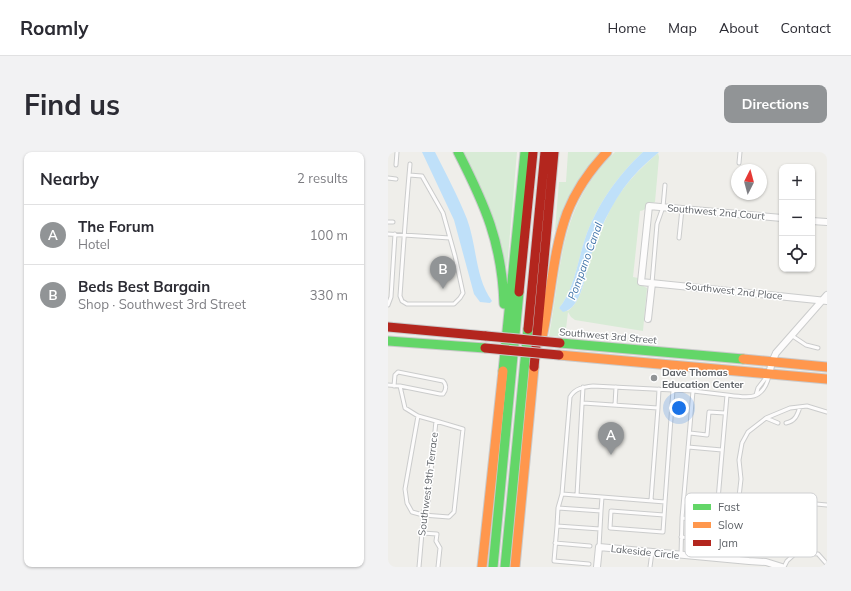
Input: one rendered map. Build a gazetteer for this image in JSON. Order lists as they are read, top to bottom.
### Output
{
  "streets": {
    "main road": ["Southwest 3rd Street"],
    "street": ["Southwest 2nd Court", "Southwest 2nd Place", "Lakeside Circle"],
    "lane": ["Southwest 9th Terrace"]
  },
  "crossings": [
    ["Southwest 2nd Court", "Southwest 2nd Place"]
  ],
  "water": ["Pompano Canal"],
  "places": ["Dave Thomas Education Center"],
  "legend": ["Fast", "Slow", "Jam"],
  "north": "top",
  "page": {
    "header": "Roamly",
    "nav": [
      "Home",
      "Map",
      "About",
      "Contact"
    ],
    "buttons": "Directions",
    "title": "Find us",
    "heading": ["Nearby", "2 results"],
    "map_buttons": ["+", "−"],
    "list": [
      {
        "mark": "A",
        "name": "The Forum",
        "note": "Hotel",
        "value": "100 m"
      },
      {
        "mark": "B",
        "name": "Beds Best Bargain",
        "note": "Shop · Southwest 3rd Street",
        "value": "330 m"
      }
    ],
    "pins": ["B", "A"]
  }
}
